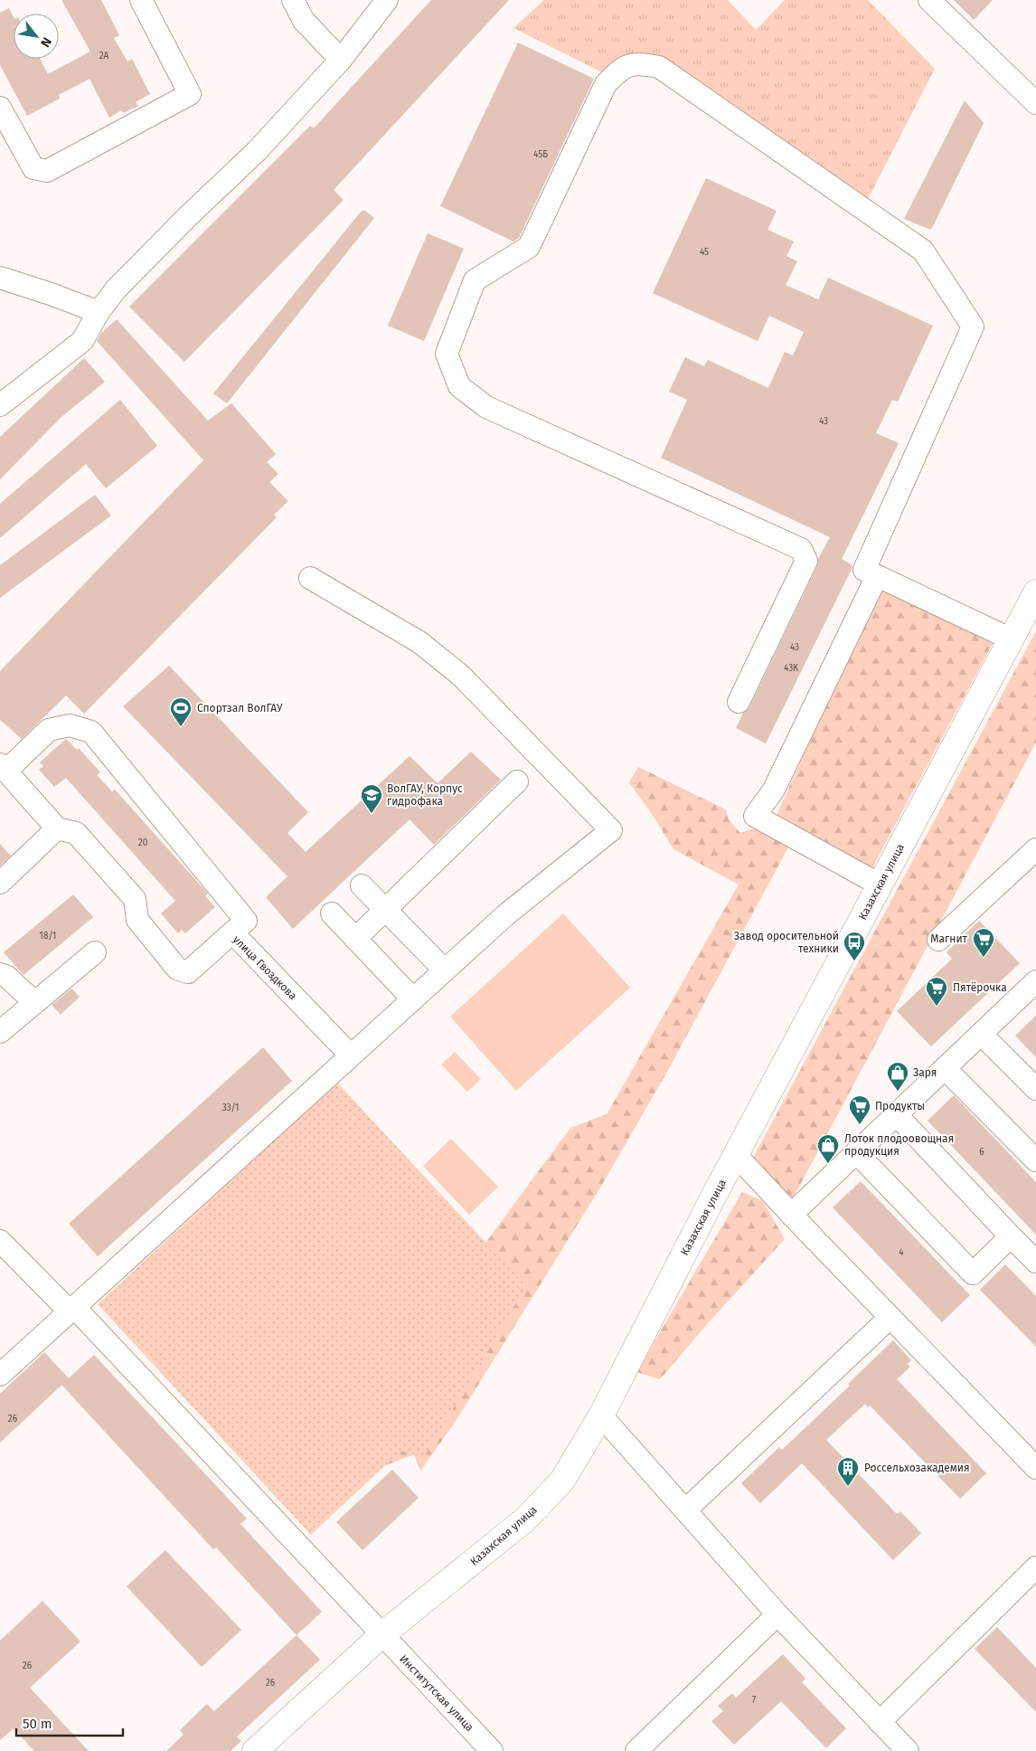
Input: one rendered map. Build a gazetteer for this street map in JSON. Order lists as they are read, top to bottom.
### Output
{
  "streets": {
    "main road": ["Казахская улица"],
    "street": ["улица Гвоздкова", "Институтская улица"]
  },
  "crossings": [
    ["Казахская улица", "Институтская улица"]
  ],
  "places": {
    "sports": ["Спортзал ВолГАУ"],
    "school or university": ["ВолГАУ, Корпус гидрофака"],
    "supermarket": ["Магнит", "Пятёрочка", "Продукты"],
    "bus stop": ["Завод оросительной техники"],
    "shop": ["Заря", "Лоток плодоовощная продукция"],
    "building": ["Россельхозакадемия"]
  },
  "house_numbers": [
    "2А",
    "45Б",
    "45",
    "43",
    "43",
    "43К",
    "20",
    "18/1",
    "33/1",
    "6",
    "4",
    "26",
    "26",
    "26",
    "7"
  ],
  "scale_bar": "50 m",
  "north": "bottom right"
}
